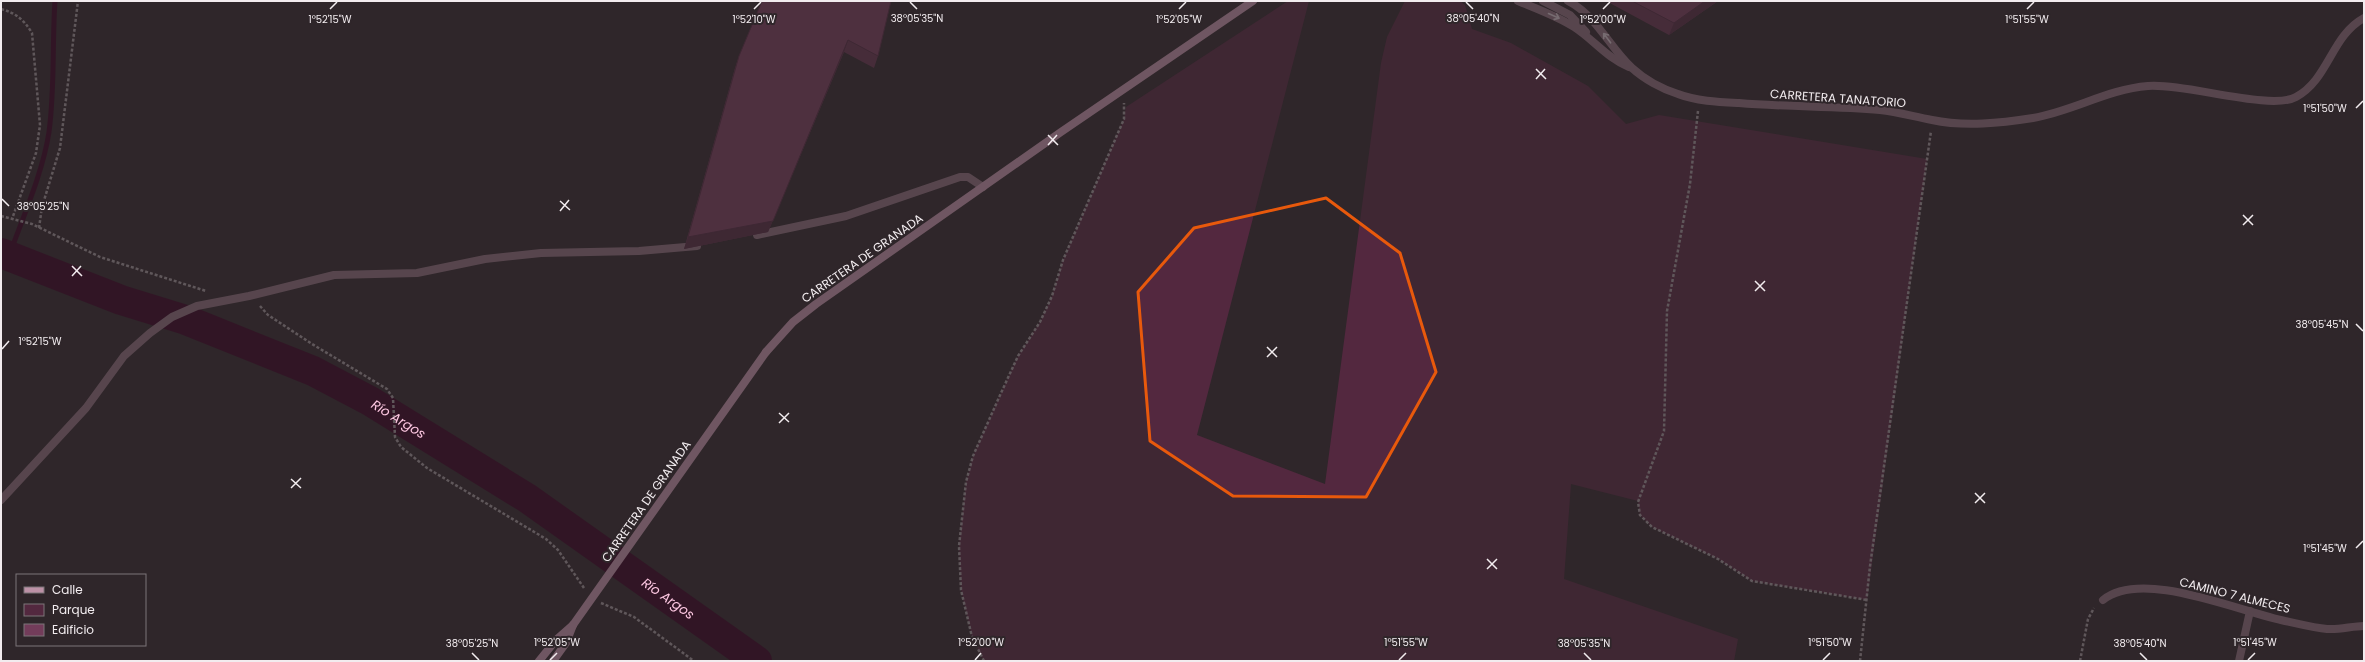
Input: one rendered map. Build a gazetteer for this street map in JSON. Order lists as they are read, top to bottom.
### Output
{
  "streets": {
    "main road": ["CARRETERA DE GRANADA"],
    "street": ["CARRETERA TANATORIO", "CAMINO 7 ALMECES"]
  },
  "water": ["Río Argos"],
  "legend": ["Calle", "Parque", "Edificio"],
  "coordinates": [
    "38°05'35\"N",
    "38°05'40\"N",
    "1°52'15\"W",
    "1°52'10\"W",
    "1°52'05\"W",
    "1°52'00\"W",
    "1°51'55\"W",
    "1°51'50\"W",
    "38°05'25\"N",
    "38°05'45\"N",
    "1°51'45\"W"
  ]
}
